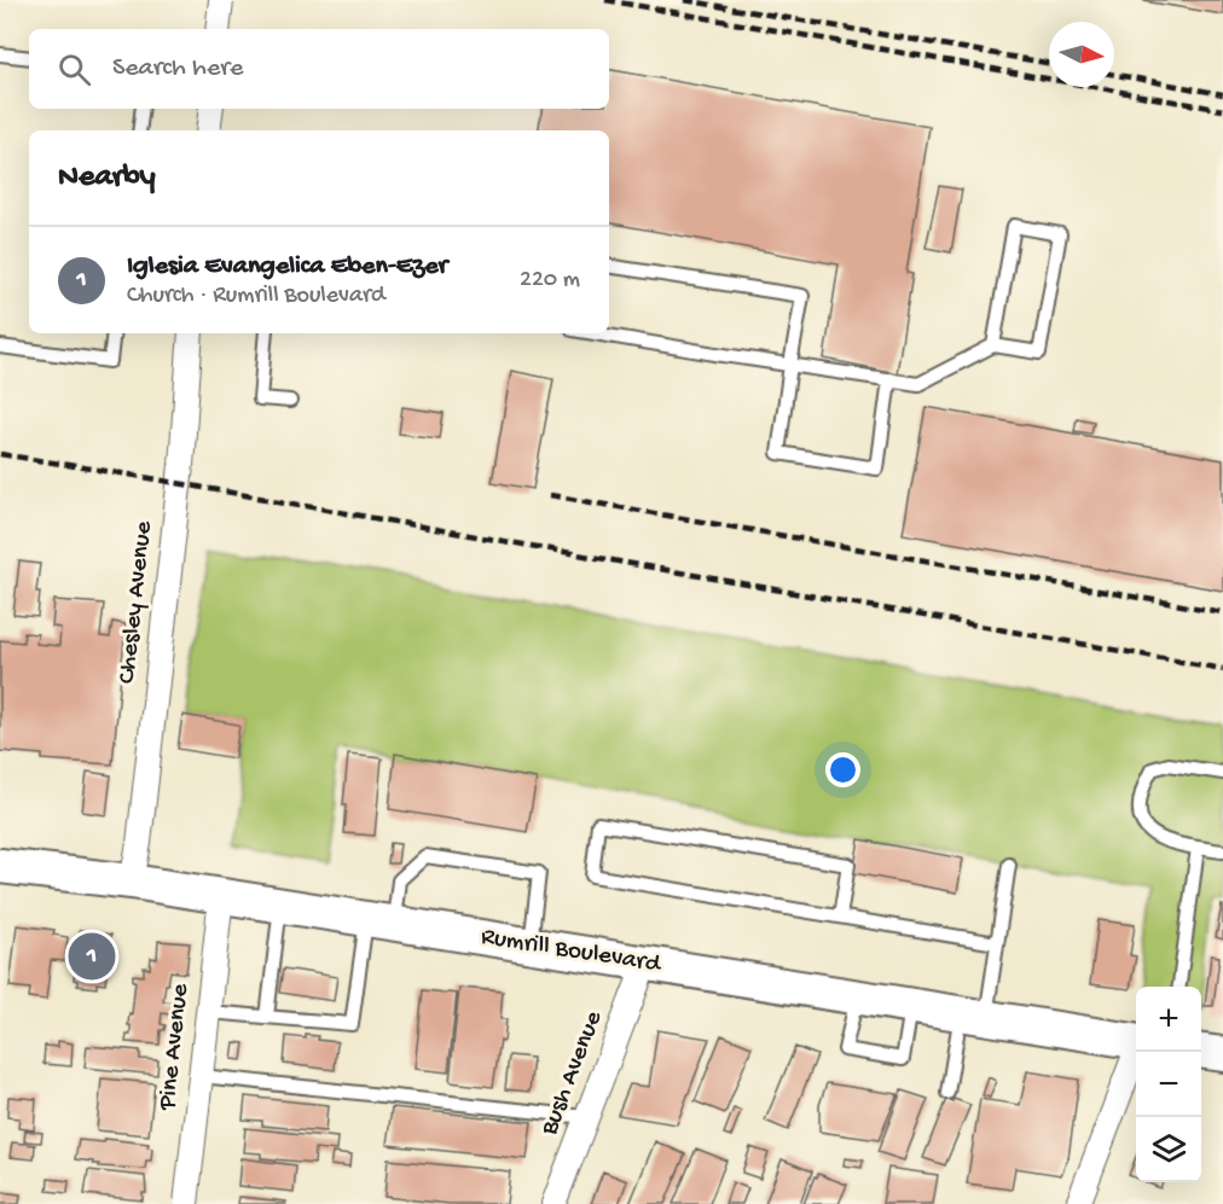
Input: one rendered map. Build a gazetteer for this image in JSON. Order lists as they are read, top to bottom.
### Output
{
  "streets": {
    "main road": ["Rumrill Boulevard"],
    "street": ["Chesley Avenue", "Pine Avenue", "Bush Avenue"]
  },
  "crossings": [
    ["Chesley Avenue", "Rumrill Boulevard"],
    ["Rumrill Boulevard", "Pine Avenue"],
    ["Rumrill Boulevard", "Bush Avenue"]
  ],
  "north": "right",
  "page": {
    "search": "Search here",
    "heading": "Nearby",
    "list": [
      {
        "mark": "1",
        "name": "Iglesia Evangelica Eben-Ezer",
        "note": "Church · Rumrill Boulevard",
        "value": "220 m"
      }
    ],
    "pins": "1",
    "map_buttons": ["+", "−"]
  }
}
